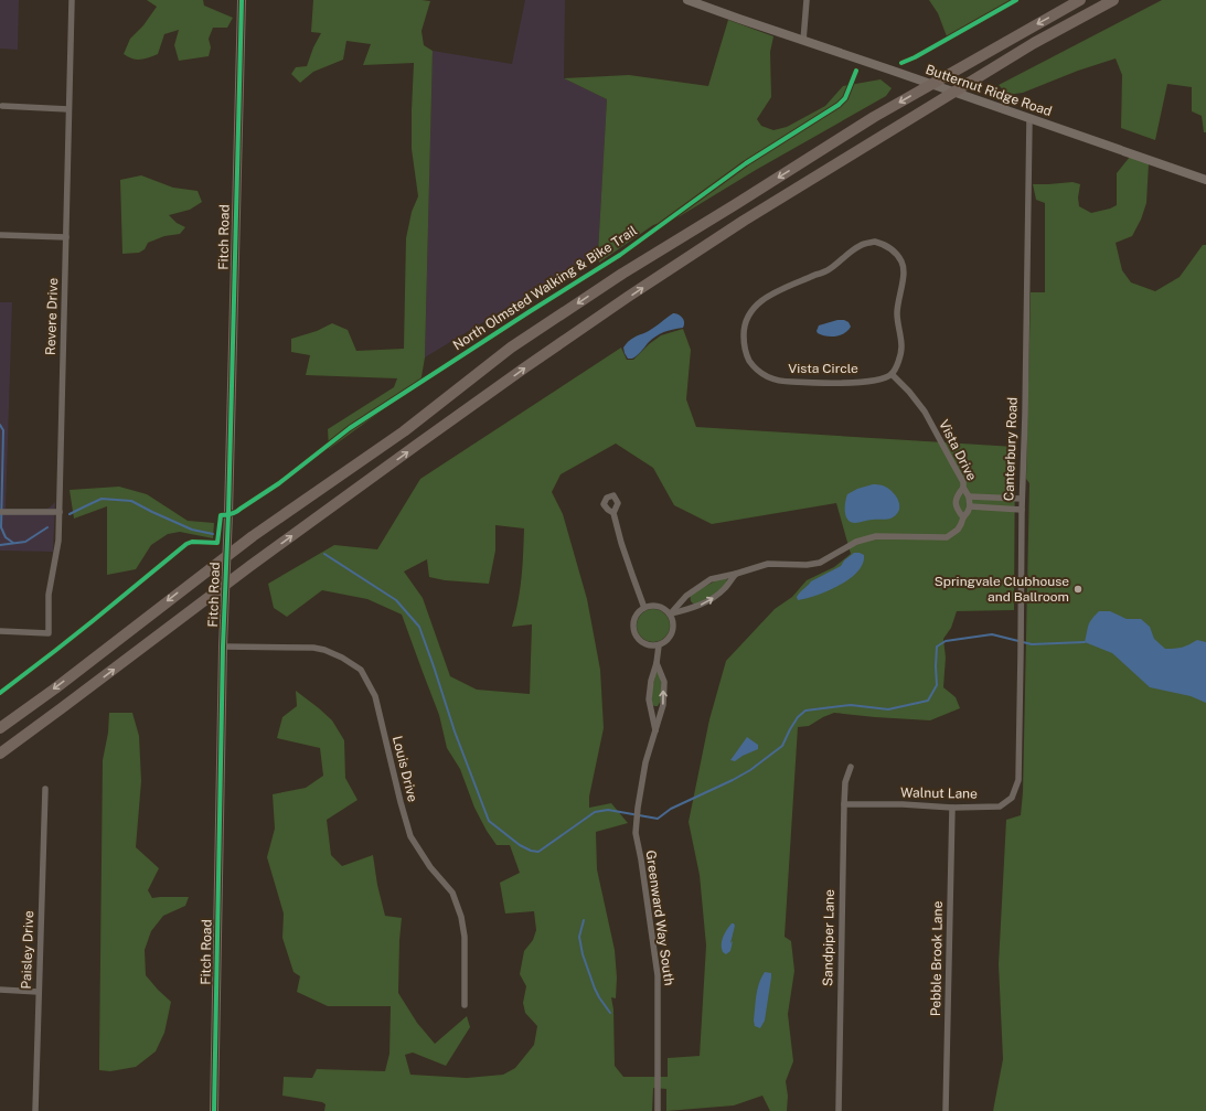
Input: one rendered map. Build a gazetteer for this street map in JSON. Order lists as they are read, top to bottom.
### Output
{
  "streets": {
    "street": [
      "Butternut Ridge Road",
      "Fitch Road",
      "Revere Drive",
      "Vista Circle",
      "Canterbury Road",
      "Vista Drive",
      "Louis Drive",
      "Walnut Lane",
      "Greenward Way South",
      "Sandpiper Lane",
      "Paisley Drive",
      "Pebble Brook Lane"
    ],
    "cycle path": ["North Olmsted Walking & Bike Trail"]
  },
  "crossings": [
    ["Butternut Ridge Road", "Canterbury Road"],
    ["Fitch Road", "Louis Drive"],
    ["Vista Circle", "Vista Drive"],
    ["Canterbury Road", "Vista Drive"],
    ["Canterbury Road", "Walnut Lane"],
    ["Walnut Lane", "Sandpiper Lane"],
    ["Walnut Lane", "Pebble Brook Lane"]
  ],
  "places": ["Springvale Clubhouse and Ballroom"]
}
